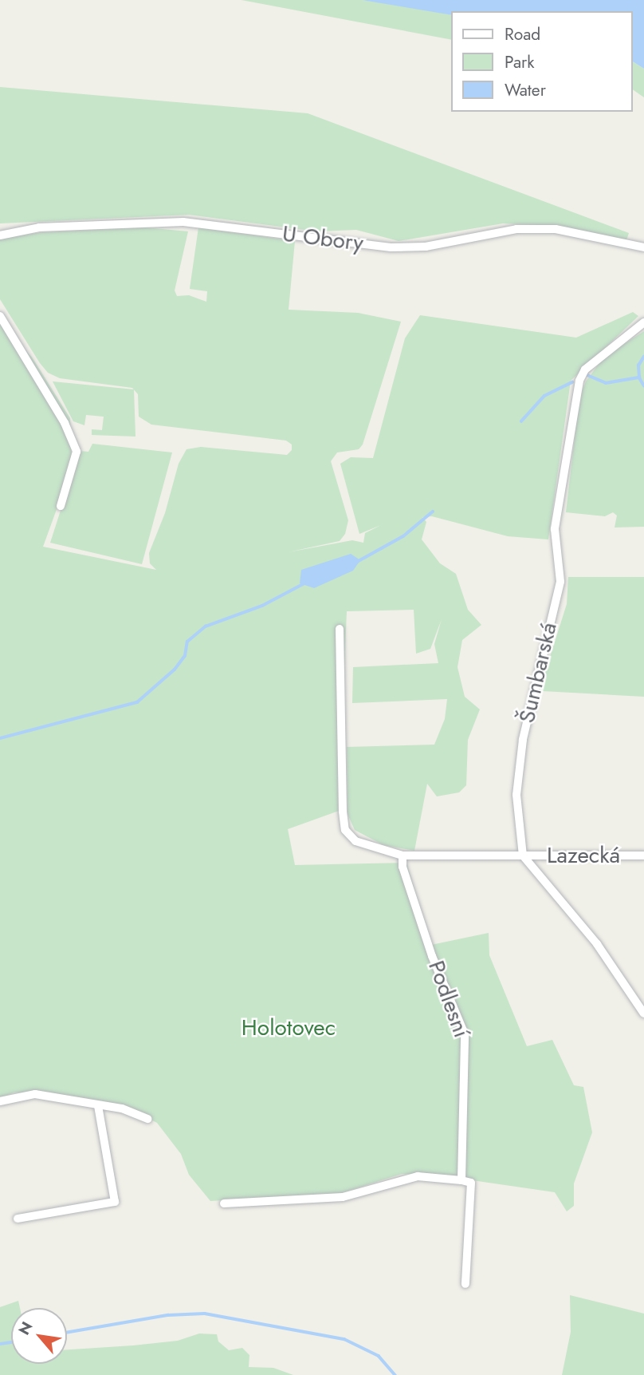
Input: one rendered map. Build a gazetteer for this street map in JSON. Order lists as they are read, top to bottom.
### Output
{
  "streets": {
    "street": [
      "U Obory",
      "Šumbarská",
      "Lazecká",
      "Podlesní"
    ]
  },
  "crossings": [
    ["Šumbarská", "Lazecká"],
    ["Lazecká", "Podlesní"]
  ],
  "parks": ["Holotovec"],
  "legend": ["Road", "Park", "Water"],
  "north": "top left"
}
